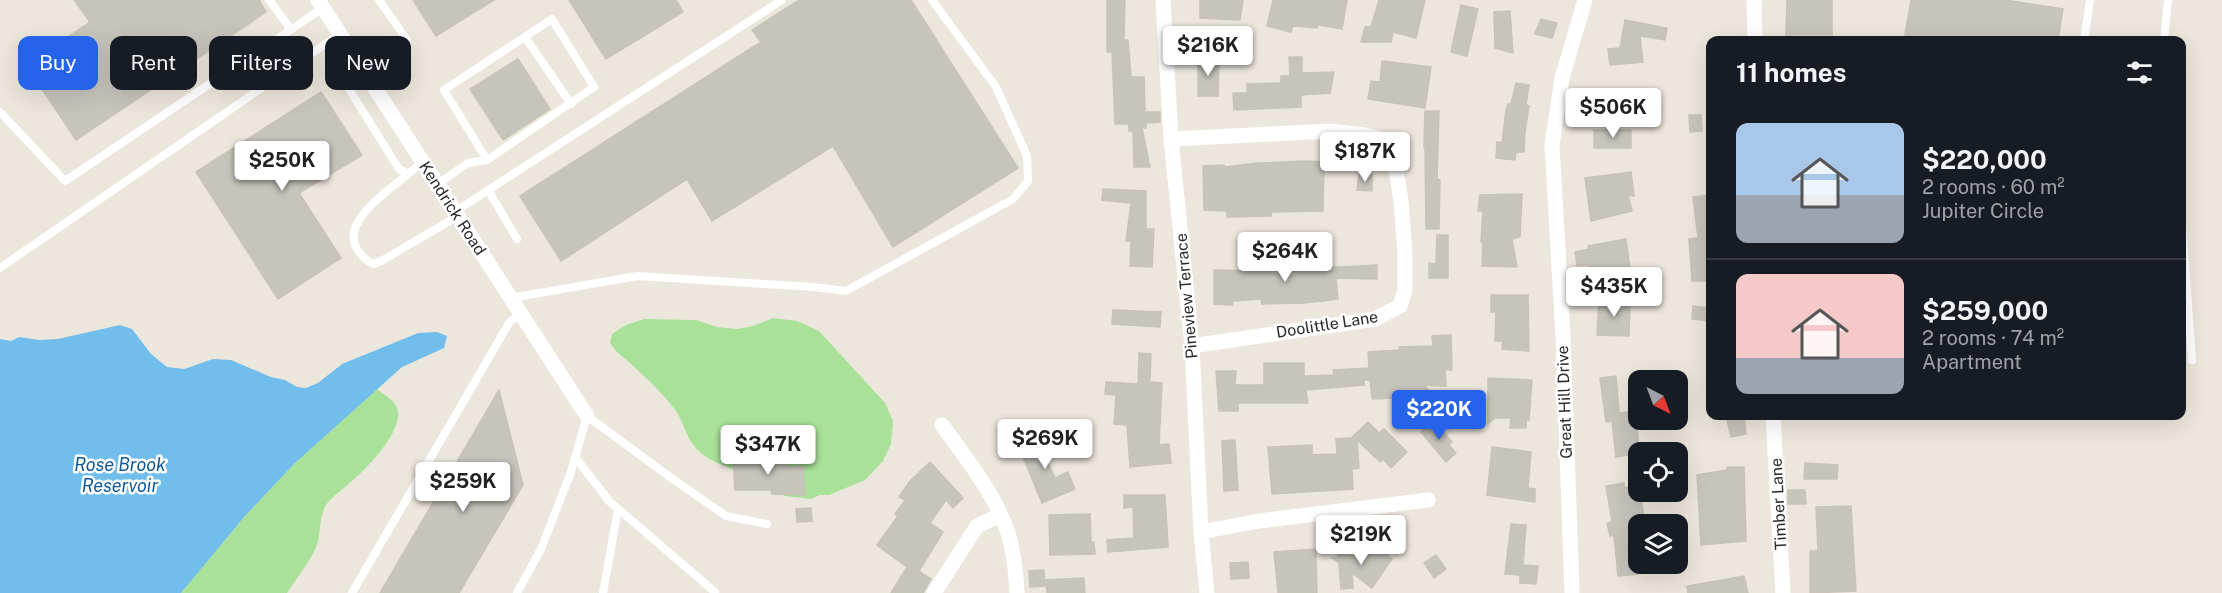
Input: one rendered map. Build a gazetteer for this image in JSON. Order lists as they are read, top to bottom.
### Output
{
  "streets": {
    "street": [
      "Kendrick Road",
      "Pineview Terrace",
      "Doolittle Lane",
      "Great Hill Drive",
      "Timber Lane"
    ]
  },
  "crossings": [
    ["Pineview Terrace", "Doolittle Lane"]
  ],
  "water": ["Rose Brook Reservoir"],
  "north": "bottom right",
  "page": {
    "price": [
      "$216K",
      "$506K",
      "$187K",
      "$250K",
      "$264K",
      "$435K",
      "$220K",
      "$269K",
      "$347K",
      "$259K",
      "$219K"
    ],
    "chip": [
      "Buy",
      "Rent",
      "Filters",
      "New"
    ],
    "heading": "11 homes",
    "list": [
      {
        "name": "$220,000",
        "note": "2 rooms · 60 m² · Jupiter Circle"
      },
      {
        "name": "$259,000",
        "note": "2 rooms · 74 m² · Apartment"
      }
    ]
  }
}
